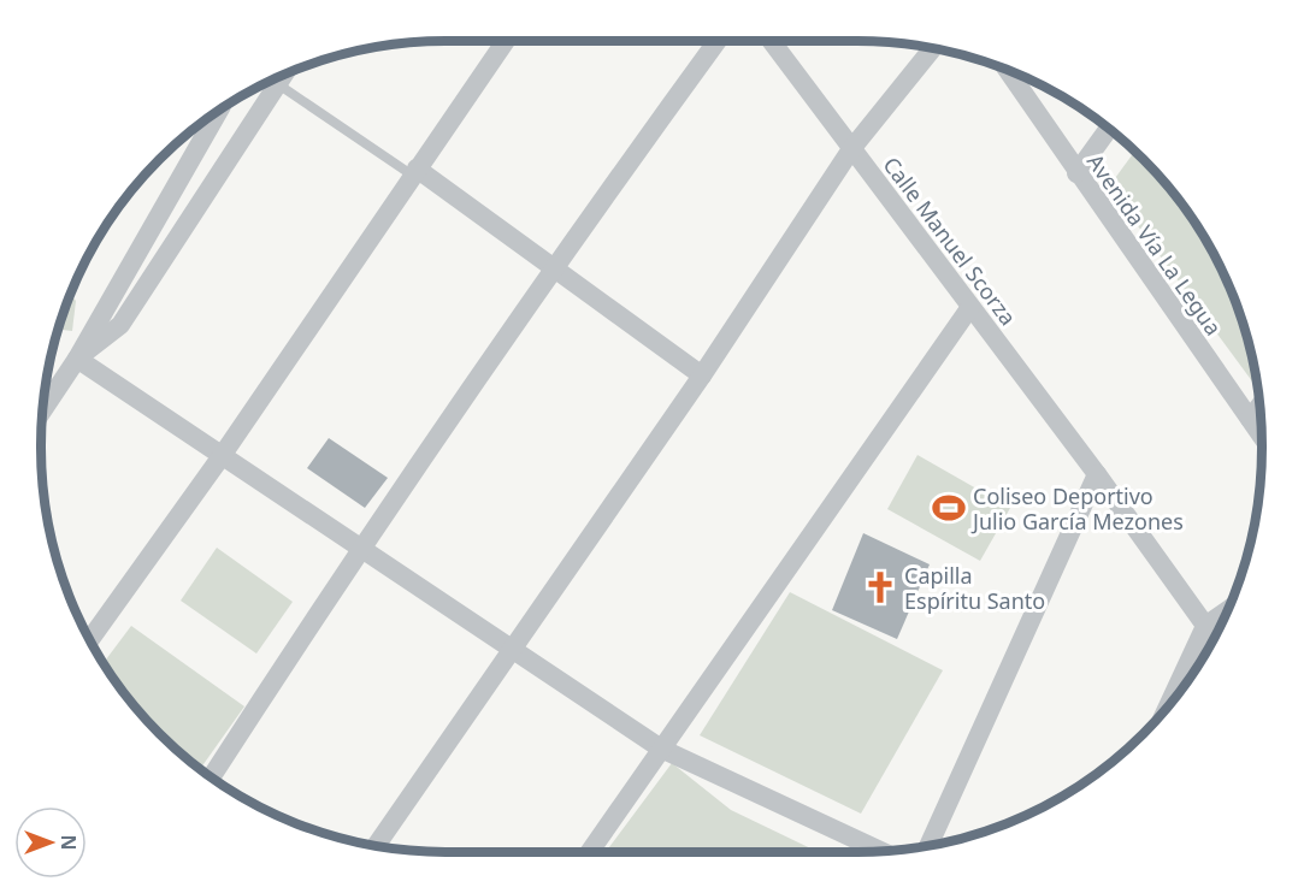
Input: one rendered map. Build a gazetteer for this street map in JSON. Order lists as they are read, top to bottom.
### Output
{
  "streets": {
    "street": ["Calle Manuel Scorza", "Avenida Vía La Legua"]
  },
  "places": {
    "sports": ["Coliseo Deportivo Julio García Mezones"],
    "church": ["Capilla Espíritu Santo"]
  },
  "north": "right"
}
